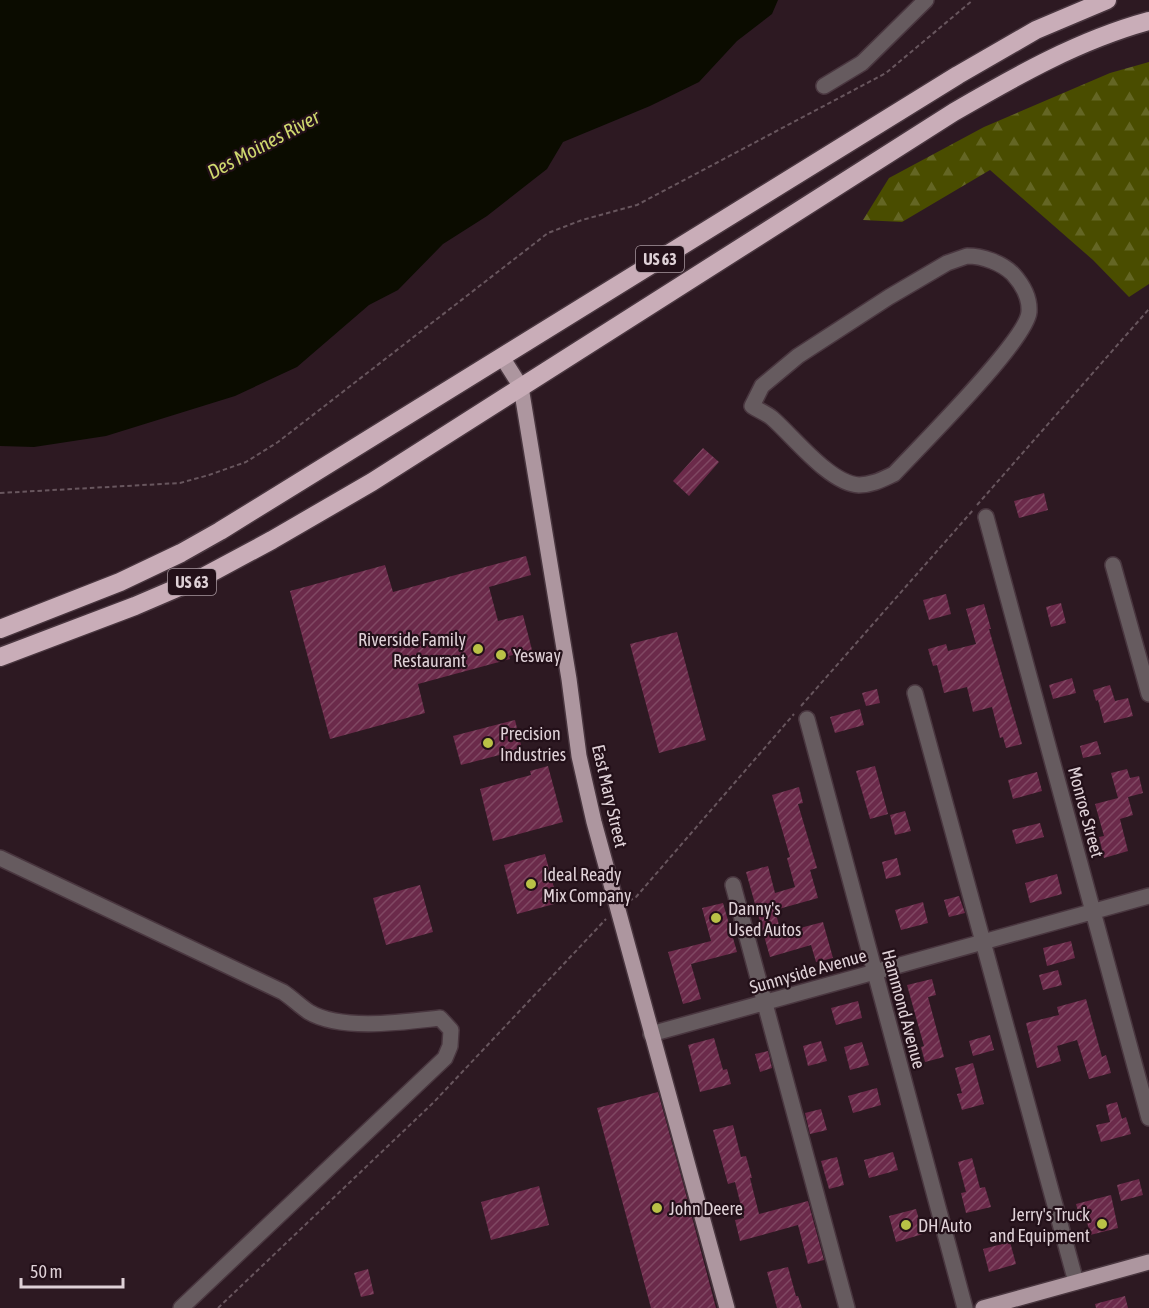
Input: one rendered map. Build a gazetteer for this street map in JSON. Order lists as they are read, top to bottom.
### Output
{
  "streets": {
    "highway": ["US 63"],
    "main road": ["East Mary Street"],
    "street": ["Monroe Street", "Sunnyside Avenue", "Hammond Avenue"]
  },
  "crossings": [
    ["US 63", "East Mary Street"],
    ["East Mary Street", "Sunnyside Avenue"],
    ["Monroe Street", "Sunnyside Avenue"],
    ["Sunnyside Avenue", "Hammond Avenue"]
  ],
  "water": ["Des Moines River"],
  "places": [
    "Riverside Family Restaurant",
    "Yesway",
    "Precision Industries",
    "Ideal Ready Mix Company",
    "Danny's Used Autos",
    "John Deere",
    "Jerry's Truck and Equipment",
    "DH Auto"
  ],
  "scale_bar": "50 m"
}
